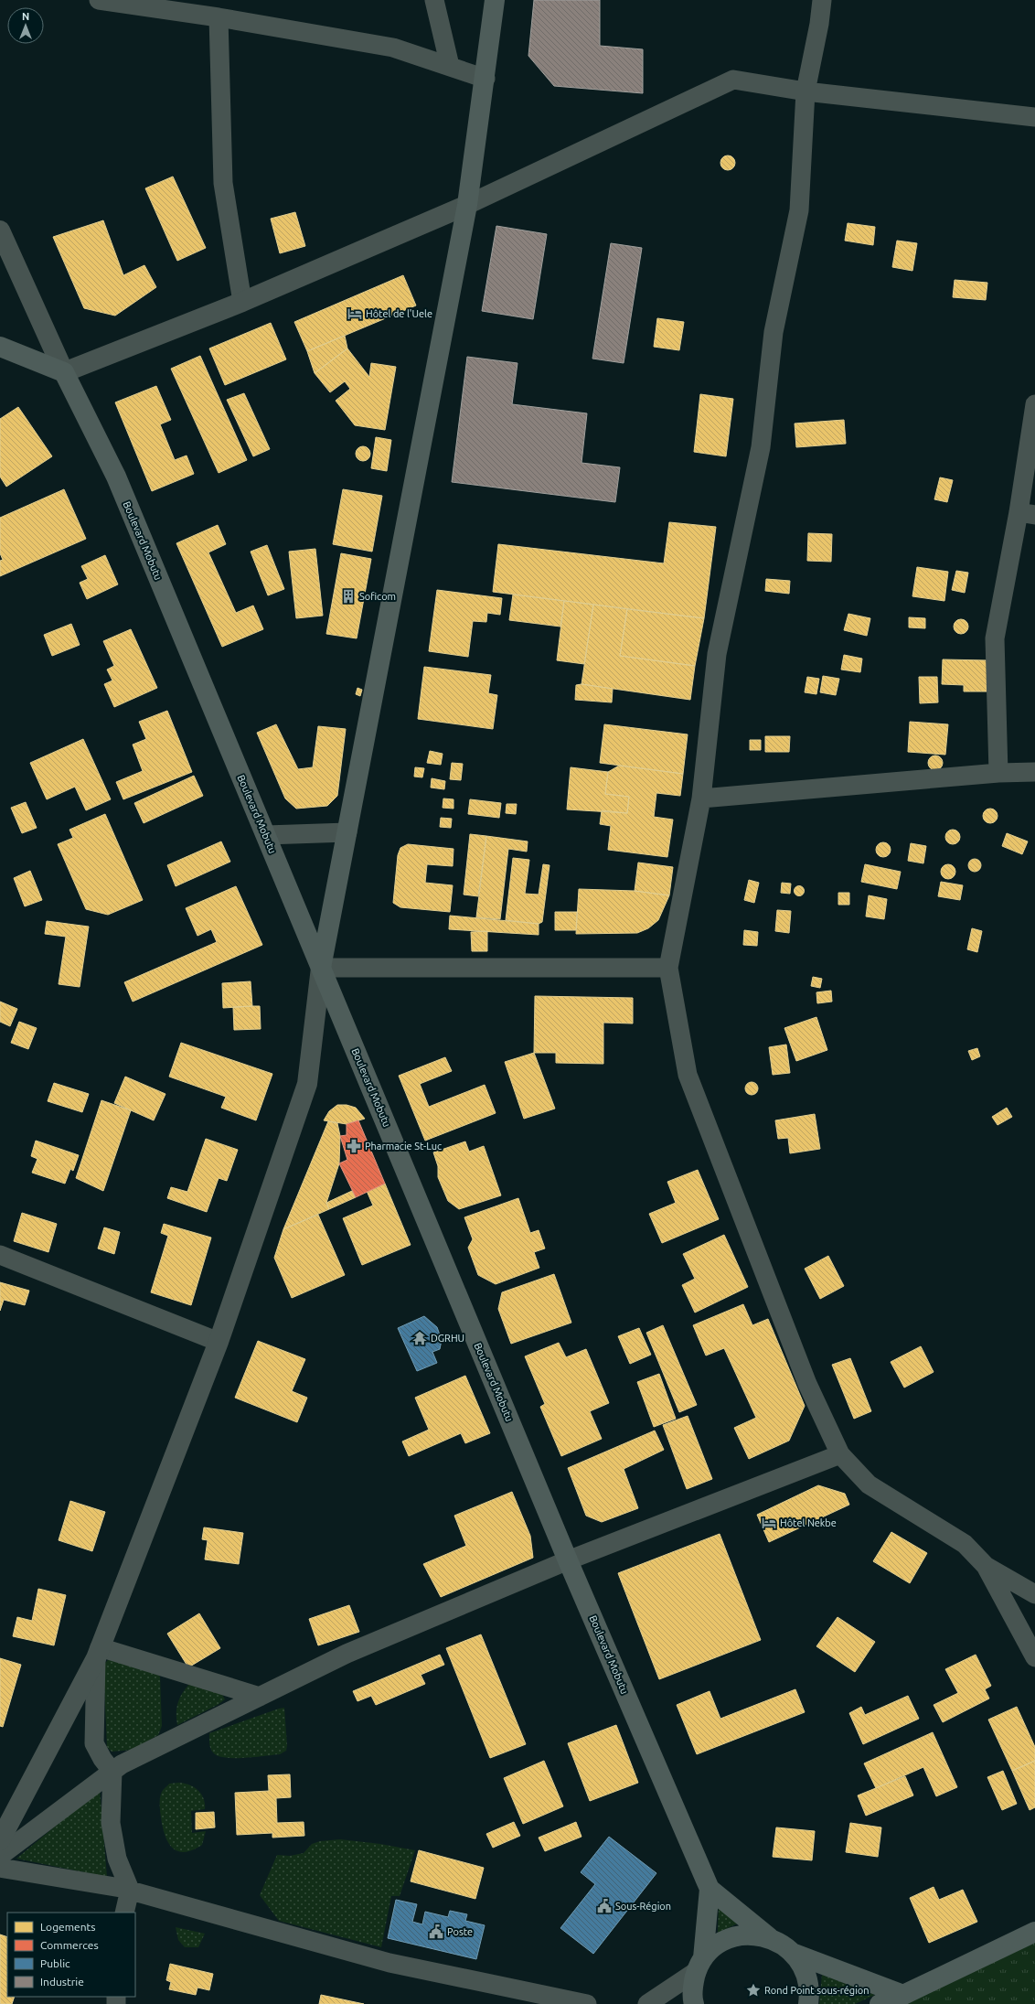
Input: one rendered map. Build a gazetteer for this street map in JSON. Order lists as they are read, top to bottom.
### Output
{
  "streets": {
    "main road": ["Boulevard Mobutu"]
  },
  "places": {
    "hotel": ["Hôtel de l'Uele", "Hôtel Nekbe"],
    "building": ["Soficom"],
    "pharmacy": ["Pharmacie St-Luc"],
    "temple": ["DGRHU"],
    "public building": ["Sous-Région", "Poste"],
    "place": ["Rond Point sous-région"]
  },
  "legend": [
    "Logements",
    "Commerces",
    "Public",
    "Industrie"
  ],
  "north": "top"
}
